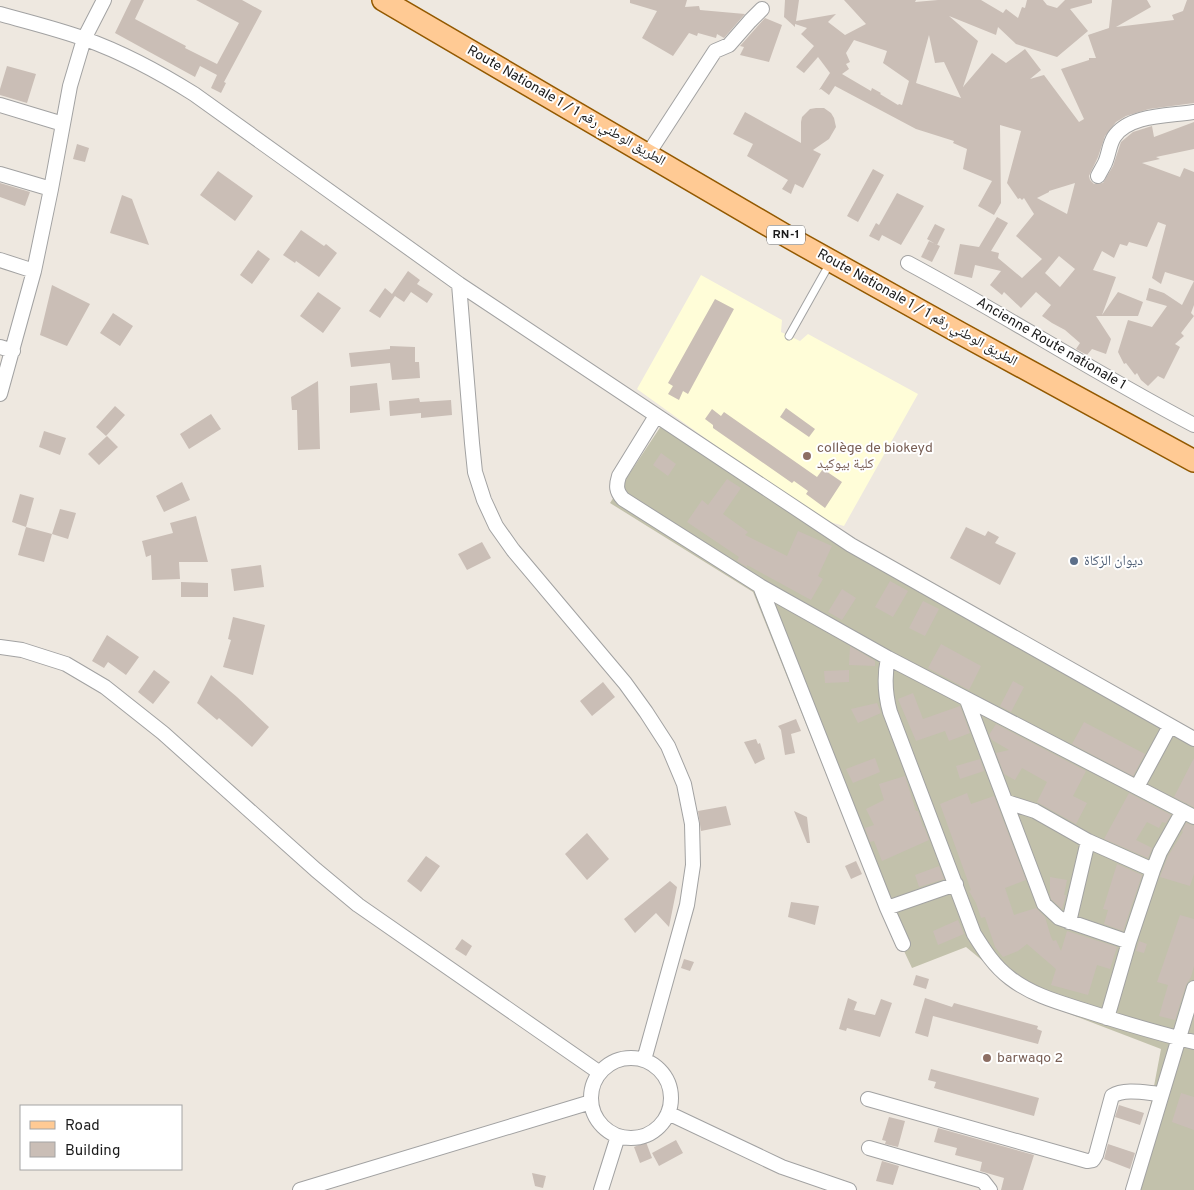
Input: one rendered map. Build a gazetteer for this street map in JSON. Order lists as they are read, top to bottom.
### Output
{
  "streets": {
    "main road": ["Route Nationale 1 / الطريق الوطني رقم 1", "RN-1"],
    "street": ["Ancienne Route nationale 1"]
  },
  "places": ["collège de biokeyd كلية بيوكيد", "ديوان الزكاة", "barwaqo 2"],
  "legend": ["Road", "Building"]
}
